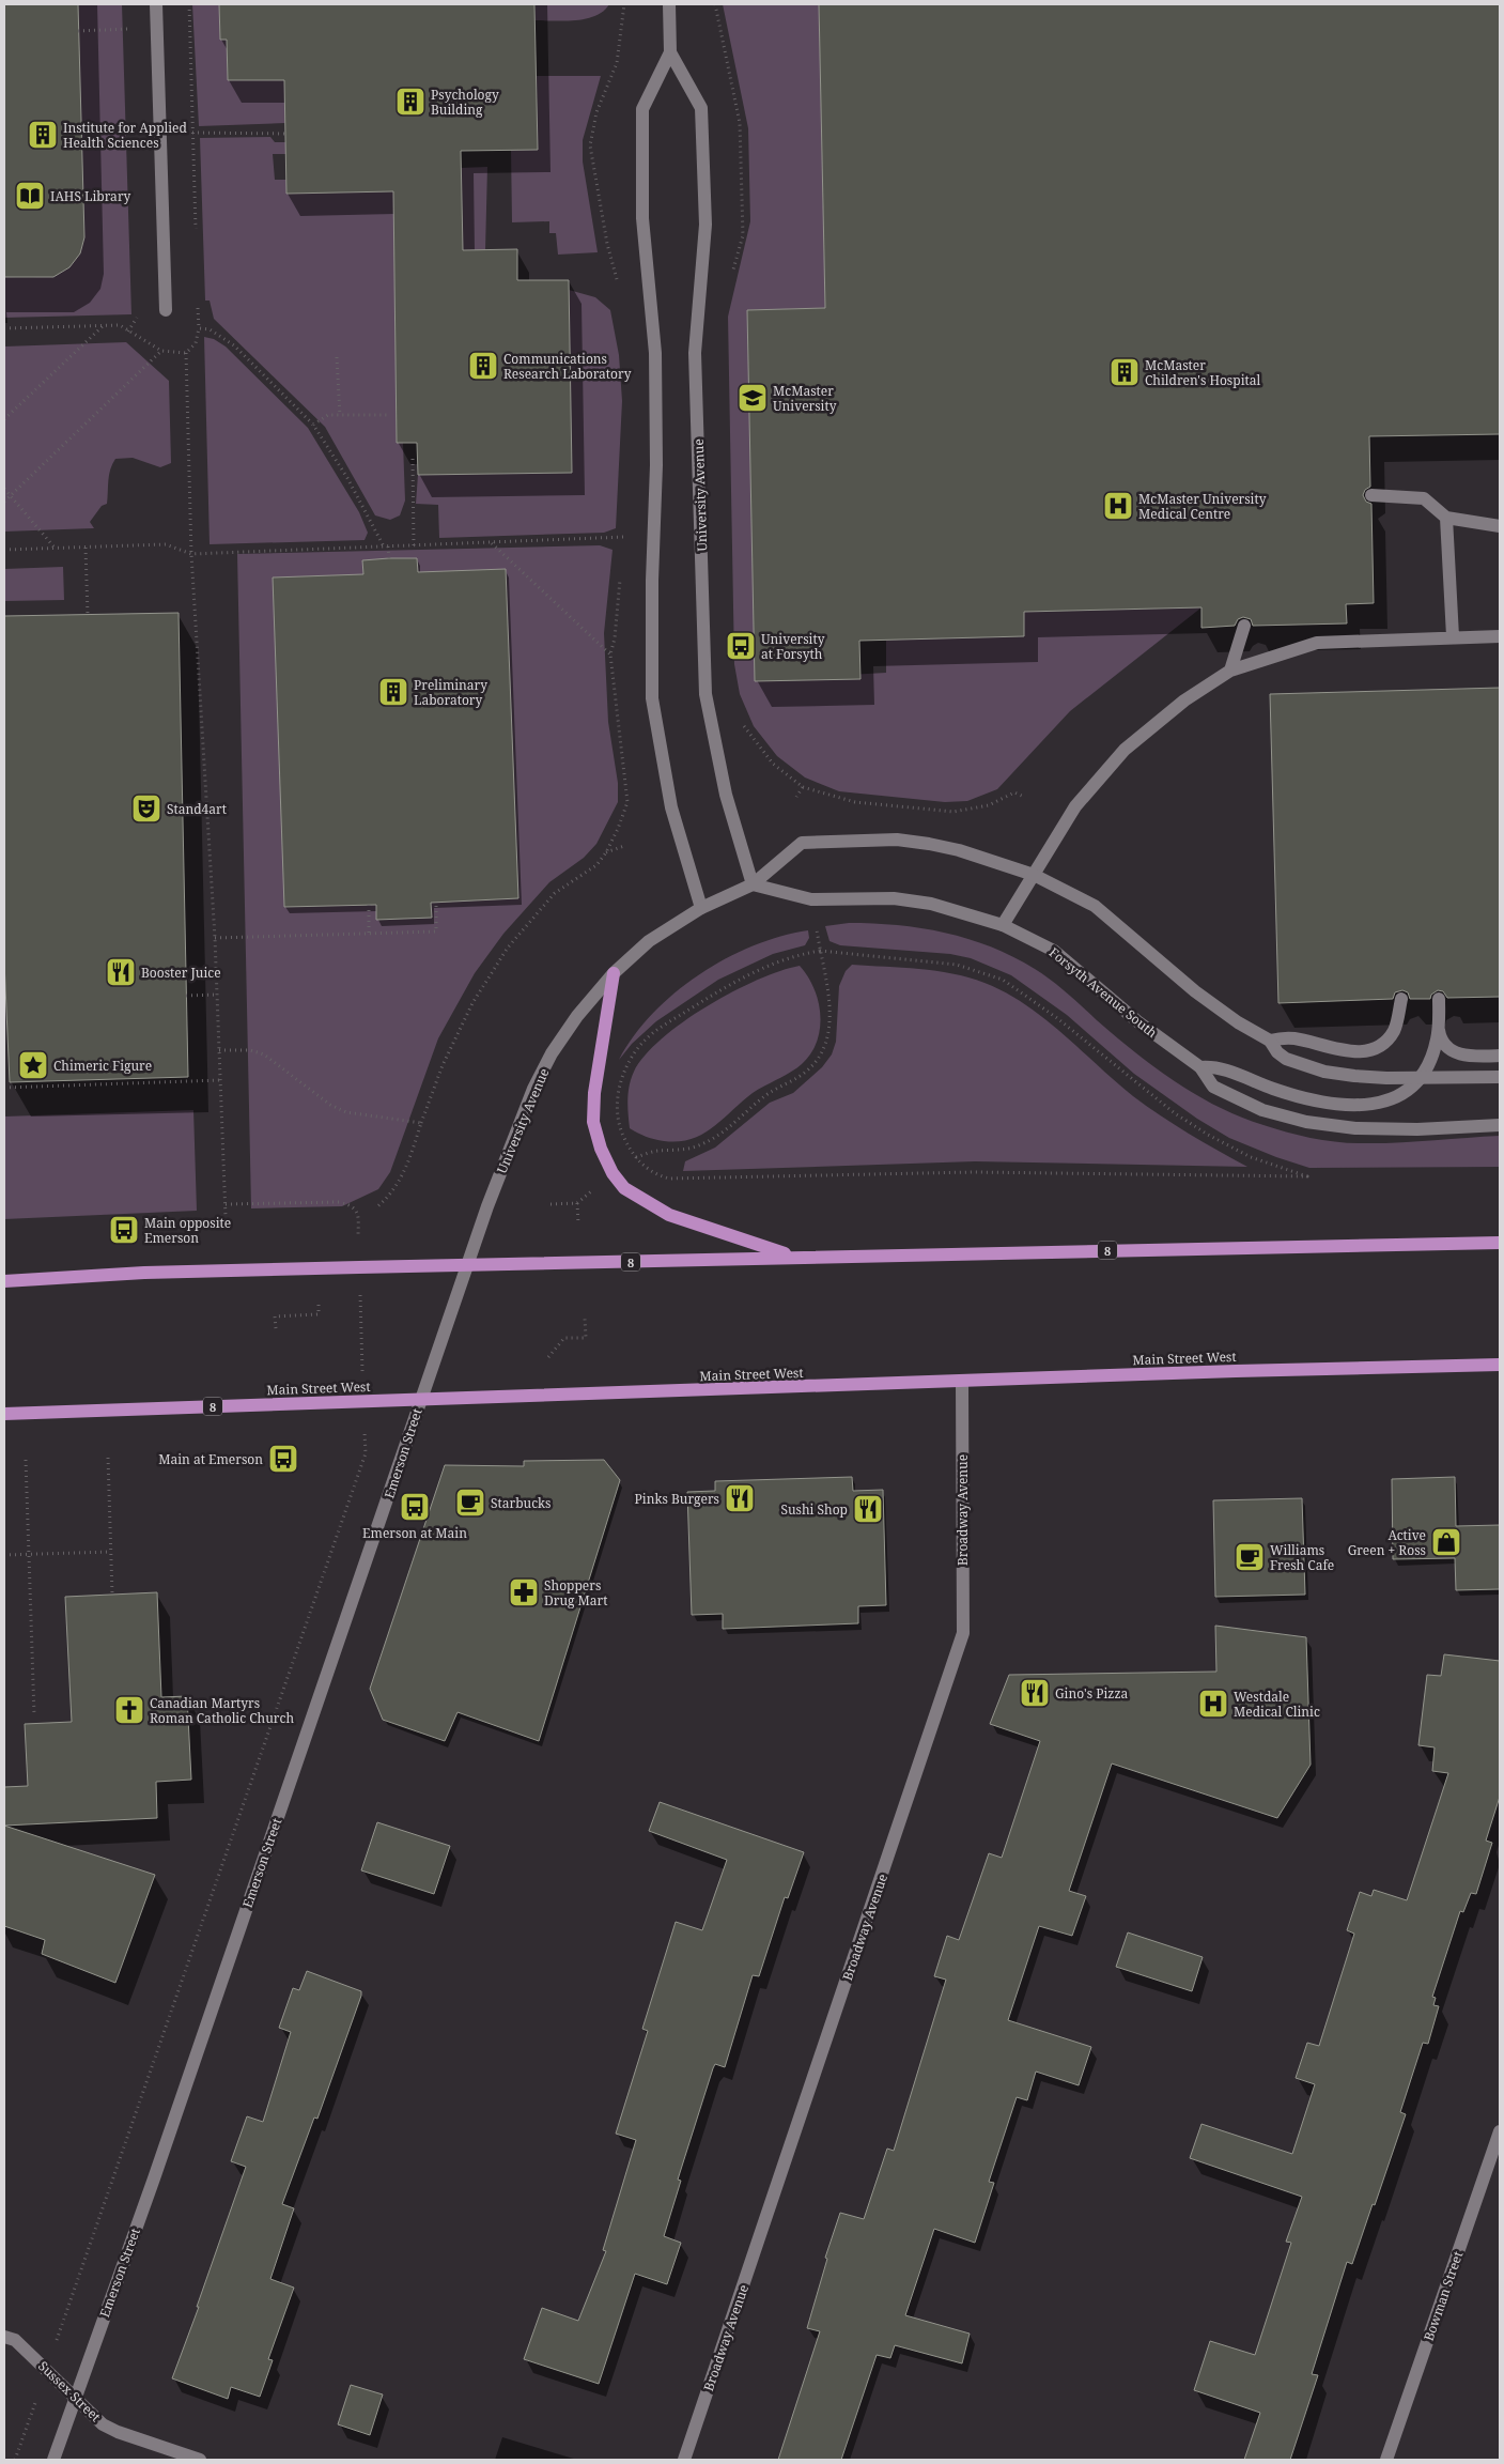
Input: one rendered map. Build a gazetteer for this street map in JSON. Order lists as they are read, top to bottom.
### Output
{
  "streets": {
    "main road": ["8", "Main Street West"],
    "street": [
      "University Avenue",
      "Forsyth Avenue South",
      "Emerson Street",
      "Broadway Avenue",
      "Bowman Street",
      "Sussex Street"
    ]
  },
  "crossings": [
    ["University Avenue", "Forsyth Avenue South"],
    ["University Avenue", "8"],
    ["University Avenue", "Emerson Street"],
    ["8", "Emerson Street"],
    ["Main Street West", "Emerson Street"],
    ["Main Street West", "Broadway Avenue"],
    ["Emerson Street", "Sussex Street"]
  ],
  "places": {
    "building": [
      "Psychology Building",
      "Institute for Applied Health Sciences",
      "Communications Research Laboratory",
      "McMaster Children's Hospital",
      "Preliminary Laboratory"
    ],
    "library": ["IAHS Library"],
    "school or university": ["McMaster University"],
    "hospital": ["McMaster University Medical Centre", "Westdale Medical Clinic"],
    "bus stop": [
      "University at Forsyth",
      "Main opposite Emerson",
      "Main at Emerson",
      "Emerson at Main"
    ],
    "theatre": ["Stand4art"],
    "restaurant": [
      "Booster Juice",
      "Pinks Burgers",
      "Sushi Shop",
      "Gino's Pizza"
    ],
    "place": ["Chimeric Figure"],
    "cafe": ["Starbucks", "Williams Fresh Cafe"],
    "shop": ["Active Green + Ross"],
    "pharmacy": ["Shoppers Drug Mart"],
    "church": ["Canadian Martyrs Roman Catholic Church"]
  }
}
